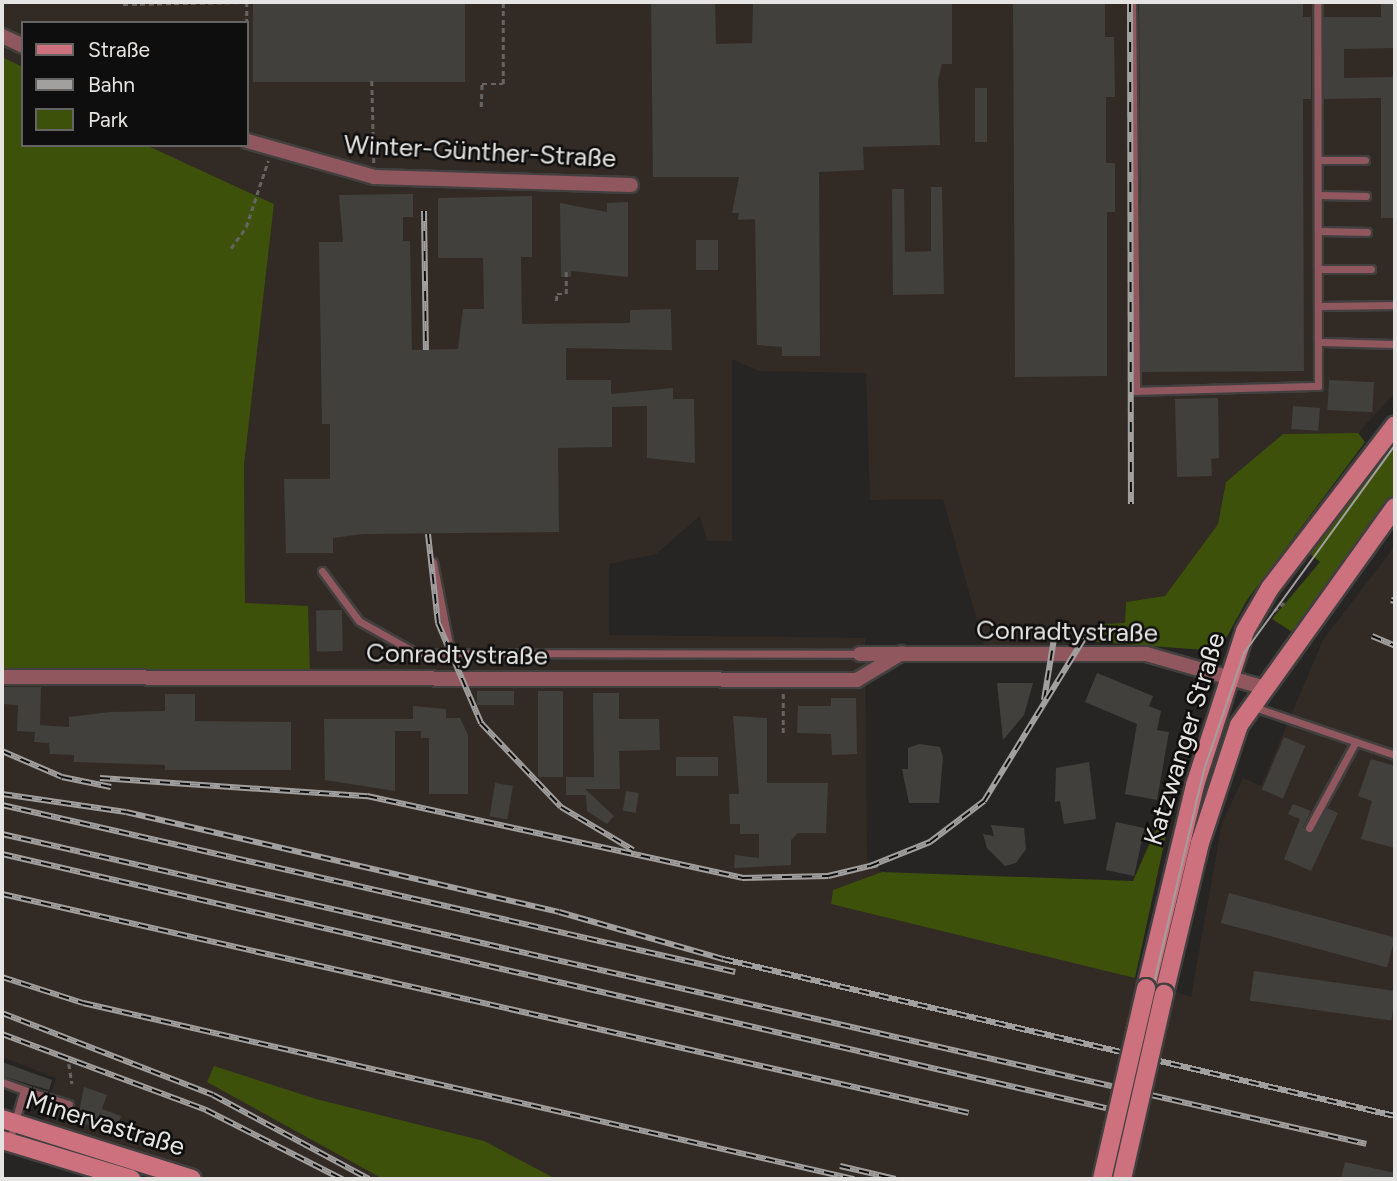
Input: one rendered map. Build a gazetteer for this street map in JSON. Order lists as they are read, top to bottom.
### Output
{
  "streets": {
    "main road": ["Katzwanger Straße", "Minervastraße"],
    "street": ["Winter-Günther-Straße", "Conradtystraße"]
  },
  "crossings": [
    ["Conradtystraße", "Katzwanger Straße"]
  ],
  "legend": ["Straße", "Bahn", "Park"]
}
